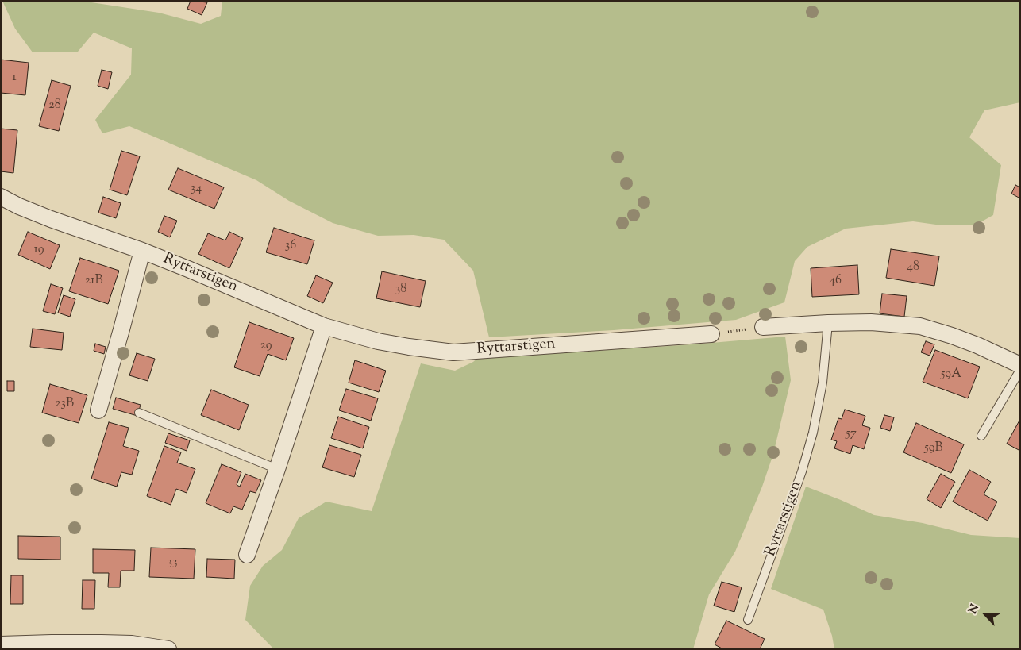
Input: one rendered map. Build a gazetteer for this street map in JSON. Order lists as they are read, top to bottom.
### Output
{
  "streets": {
    "street": ["Ryttarstigen"]
  },
  "house_numbers": [
    "1",
    "28",
    "34",
    "36",
    "19",
    "48",
    "21B",
    "46",
    "38",
    "29",
    "59A",
    "23B",
    "57",
    "59B",
    "33"
  ],
  "north": "top left"
}
